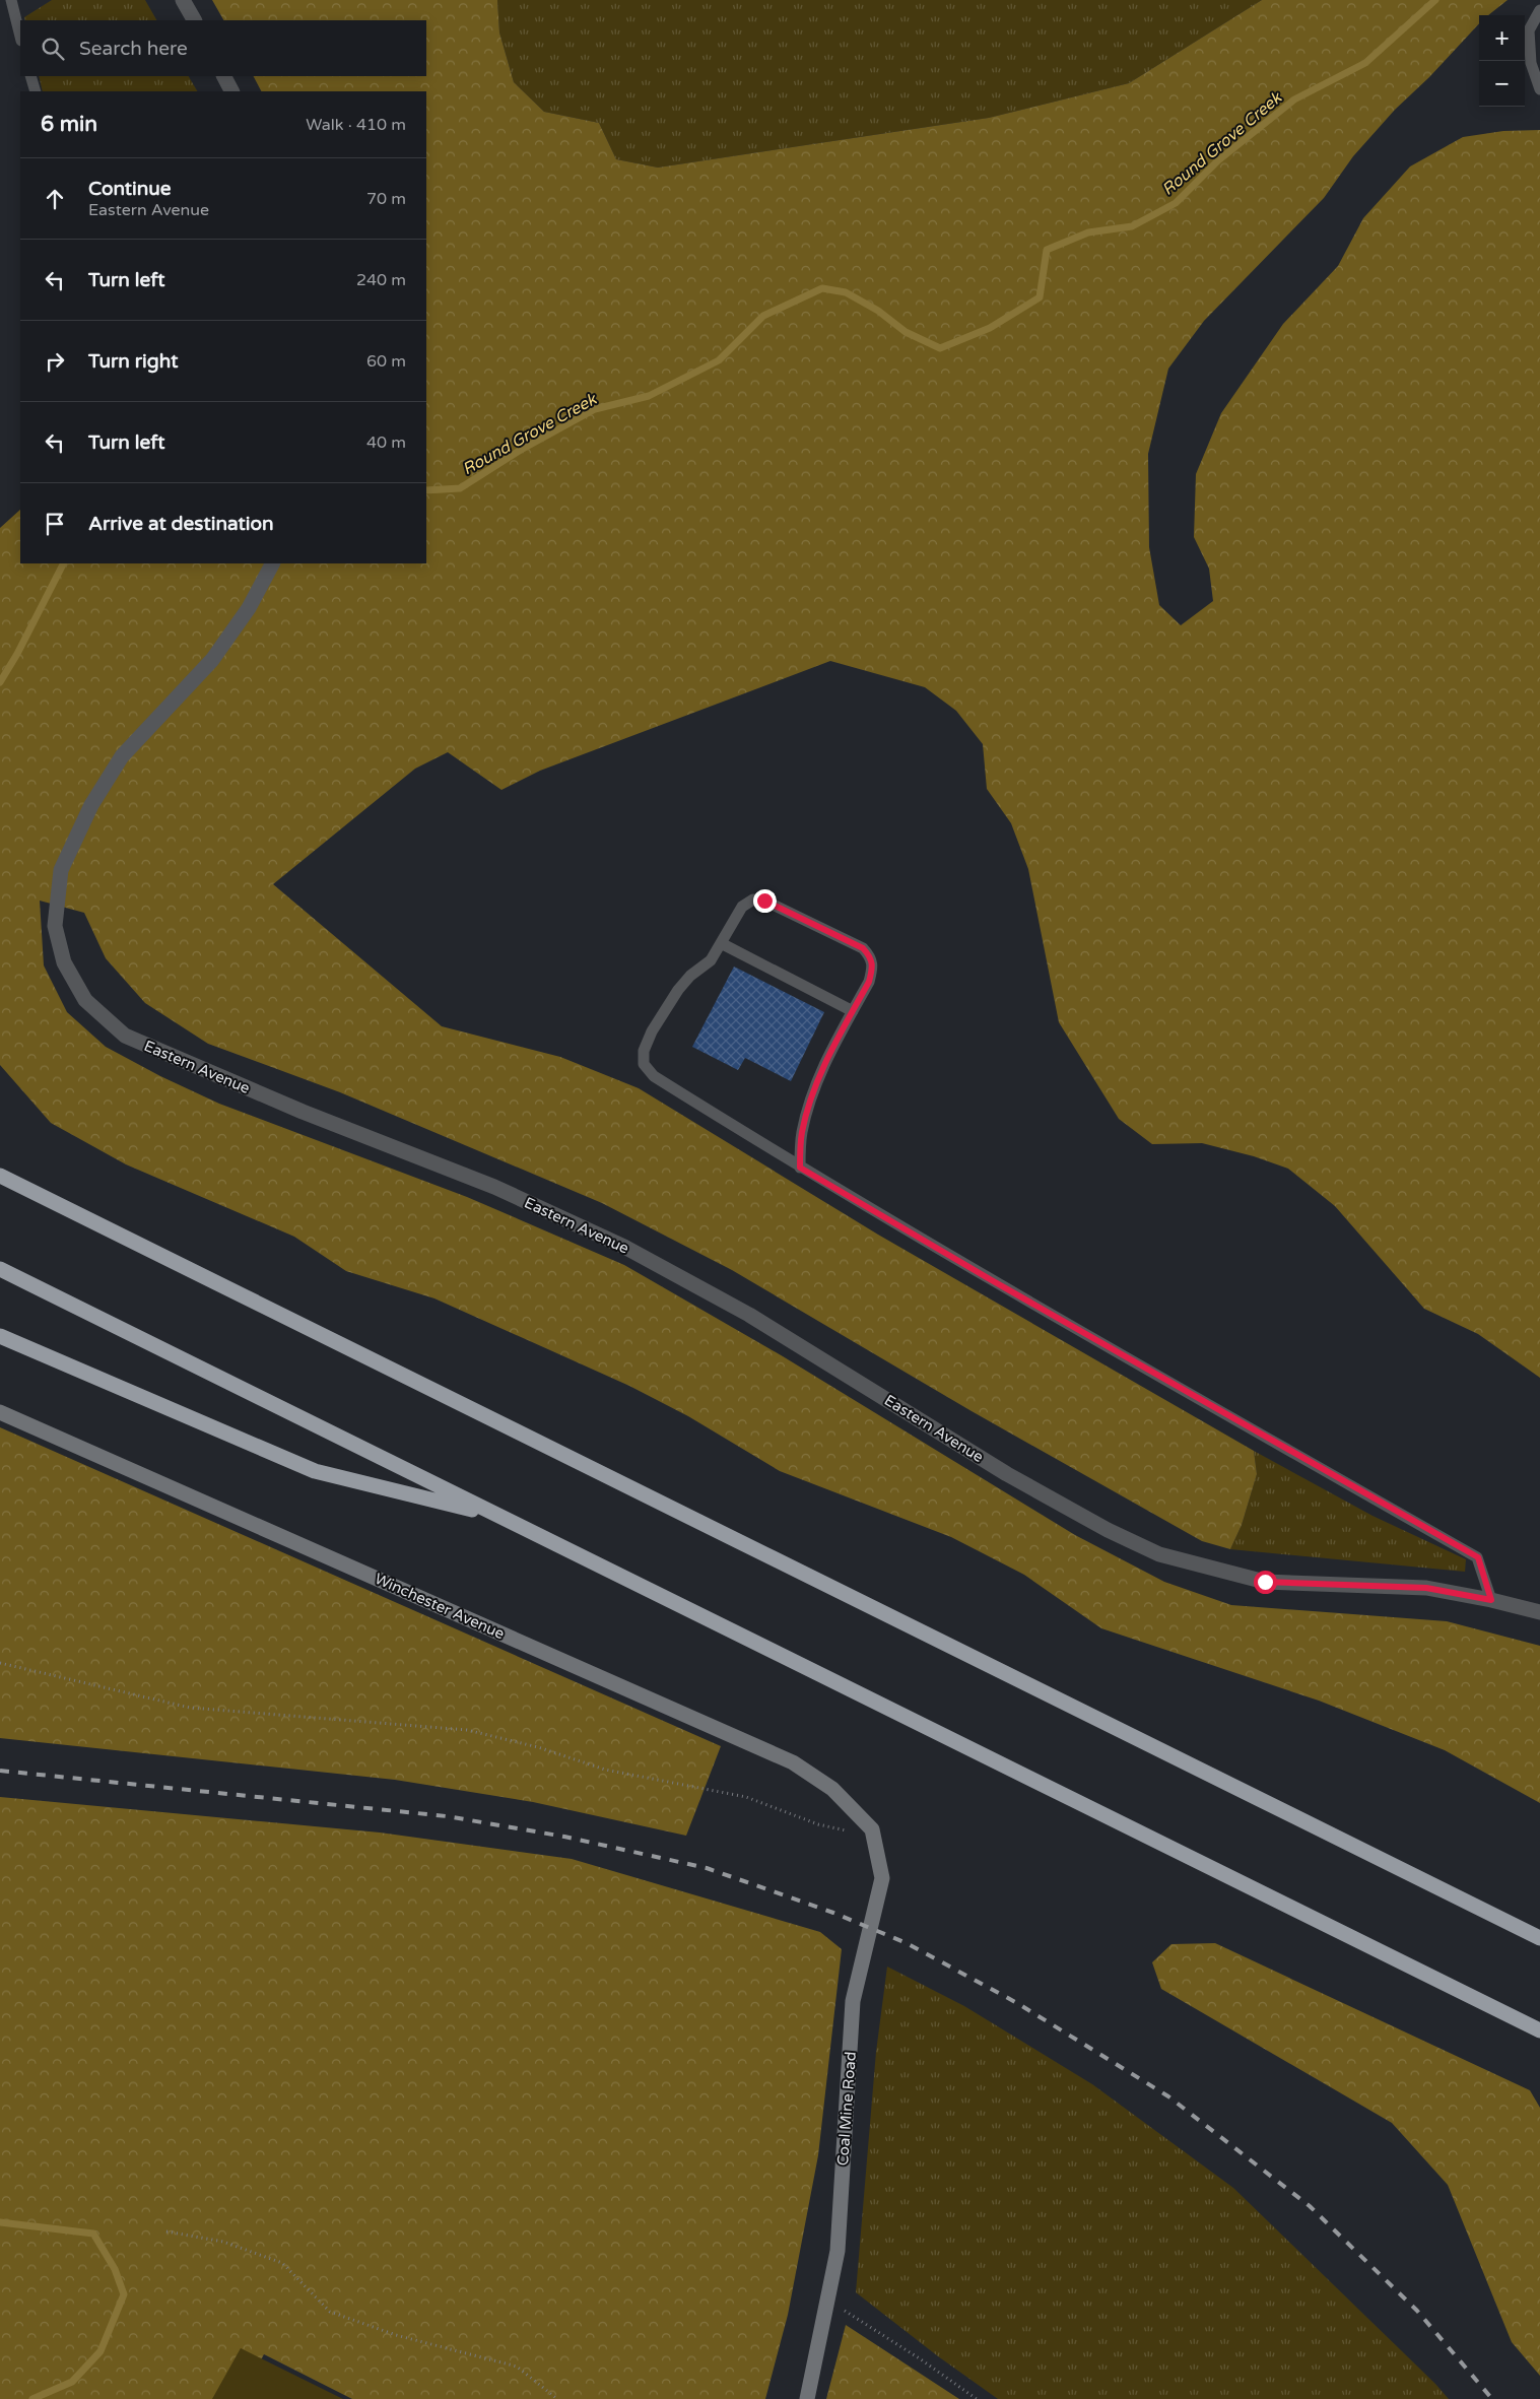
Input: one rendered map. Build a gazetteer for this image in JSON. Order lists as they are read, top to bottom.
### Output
{
  "streets": {
    "street": ["Eastern Avenue", "Winchester Avenue", "Coal Mine Road"]
  },
  "crossings": [
    ["Winchester Avenue", "Coal Mine Road"]
  ],
  "water": ["Round Grove Creek"],
  "page": {
    "map_buttons": ["+", "−"],
    "search": "Search here",
    "heading": ["6 min", "Walk · 410 m"],
    "list": [
      ["Continue", "Eastern Avenue", "70 m"],
      ["Turn left", "240 m"],
      ["Turn right", "60 m"],
      ["Turn left", "40 m"],
      "Arrive at destination"
    ]
  }
}
